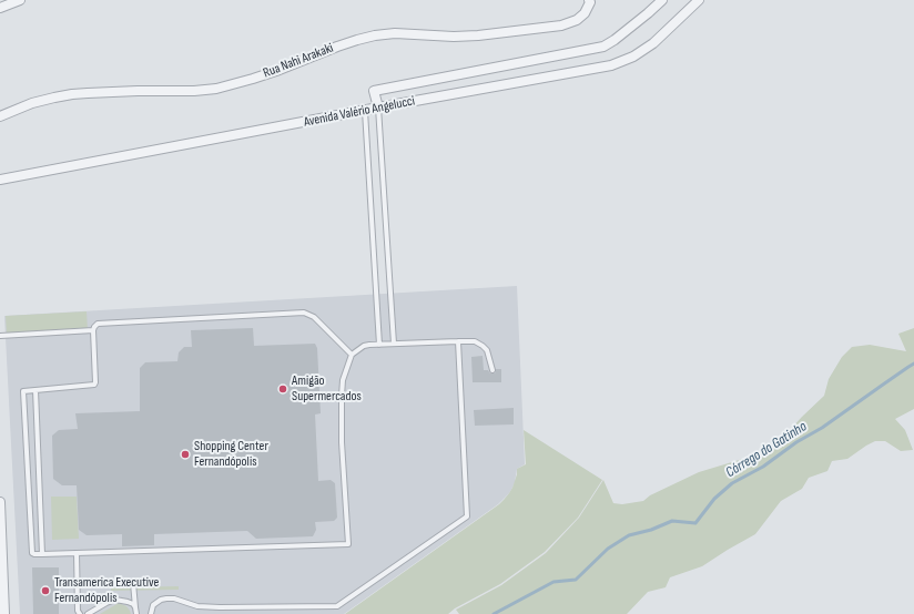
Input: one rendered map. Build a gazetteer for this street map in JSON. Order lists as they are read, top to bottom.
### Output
{
  "streets": {
    "street": ["Rua Nahi Arakaki", "Avenida Valério Angelucci"]
  },
  "water": ["Córrego do Gatinho"],
  "places": ["Amigão Supermercados", "Shopping Center Fernandópolis", "Transamerica Executive Fernandópolis"]
}
